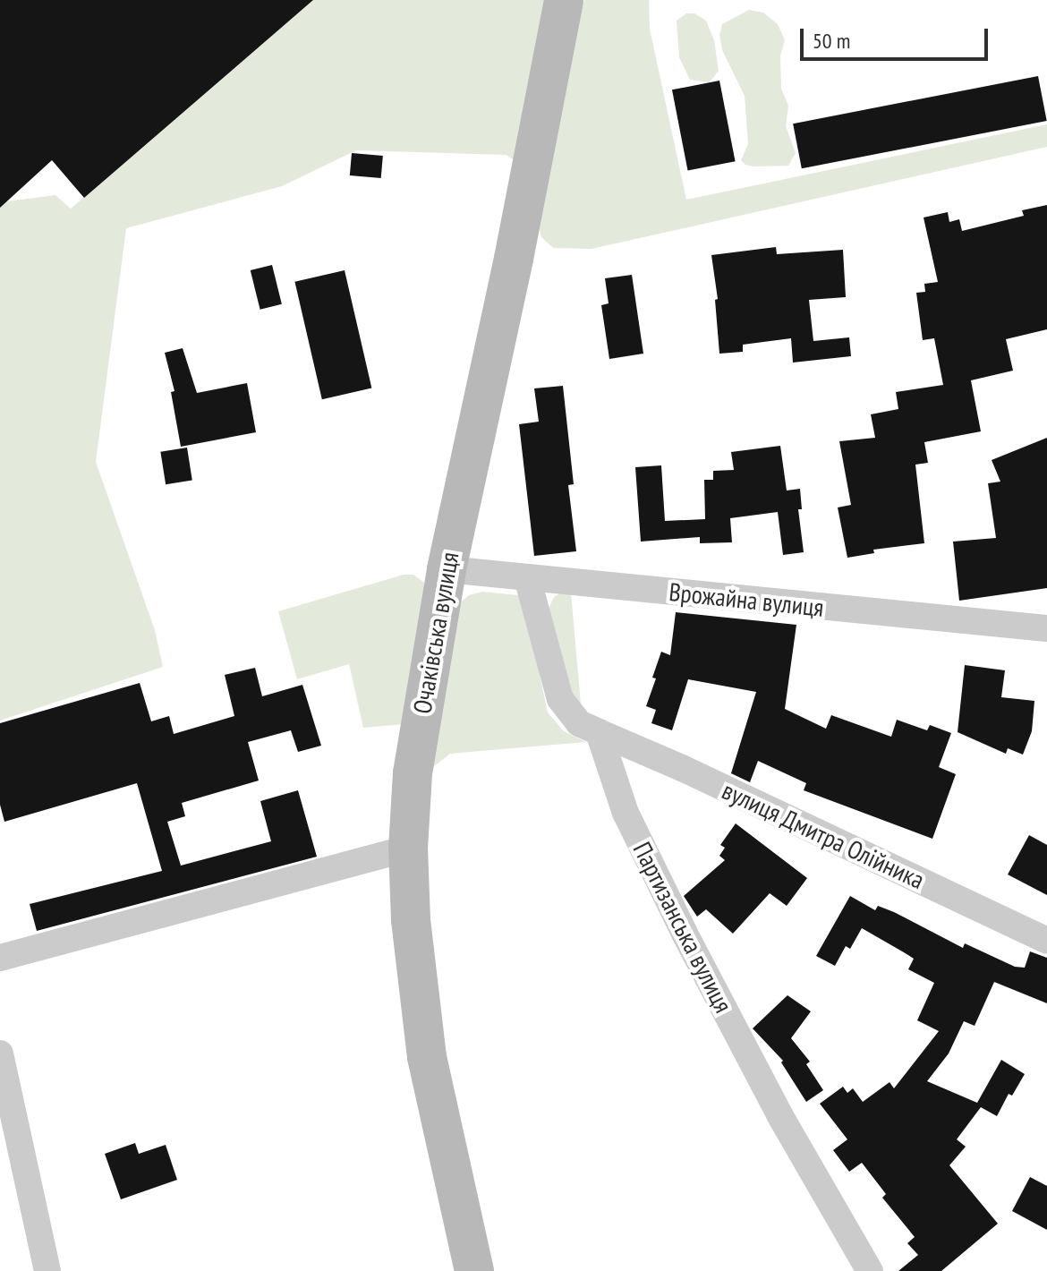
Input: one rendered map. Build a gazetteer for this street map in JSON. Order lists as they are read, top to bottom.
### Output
{
  "streets": {
    "street": [
      "Врожайна вулиця",
      "Очаківська вулиця",
      "вулиця Дмитра Олійника",
      "Партизанська вулиця"
    ]
  },
  "crossings": [
    ["Врожайна вулиця", "Очаківська вулиця"],
    ["вулиця Дмитра Олійника", "Партизанська вулиця"]
  ],
  "scale_bar": "50 m"
}
